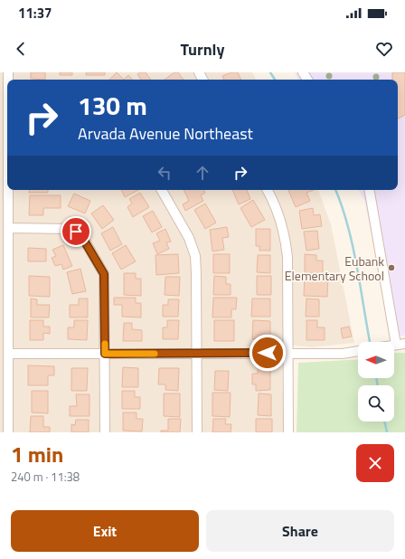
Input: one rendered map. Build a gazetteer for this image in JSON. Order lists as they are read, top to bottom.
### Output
{
  "places": ["Eubank Elementary School"],
  "north": "left",
  "page": {
    "status": "11:37",
    "header": "Turnly",
    "turn": ["130 m", "Arvada Avenue Northeast"],
    "heading": ["1 min", "240 m · 11:38"],
    "buttons": ["Exit", "Share"]
  }
}
